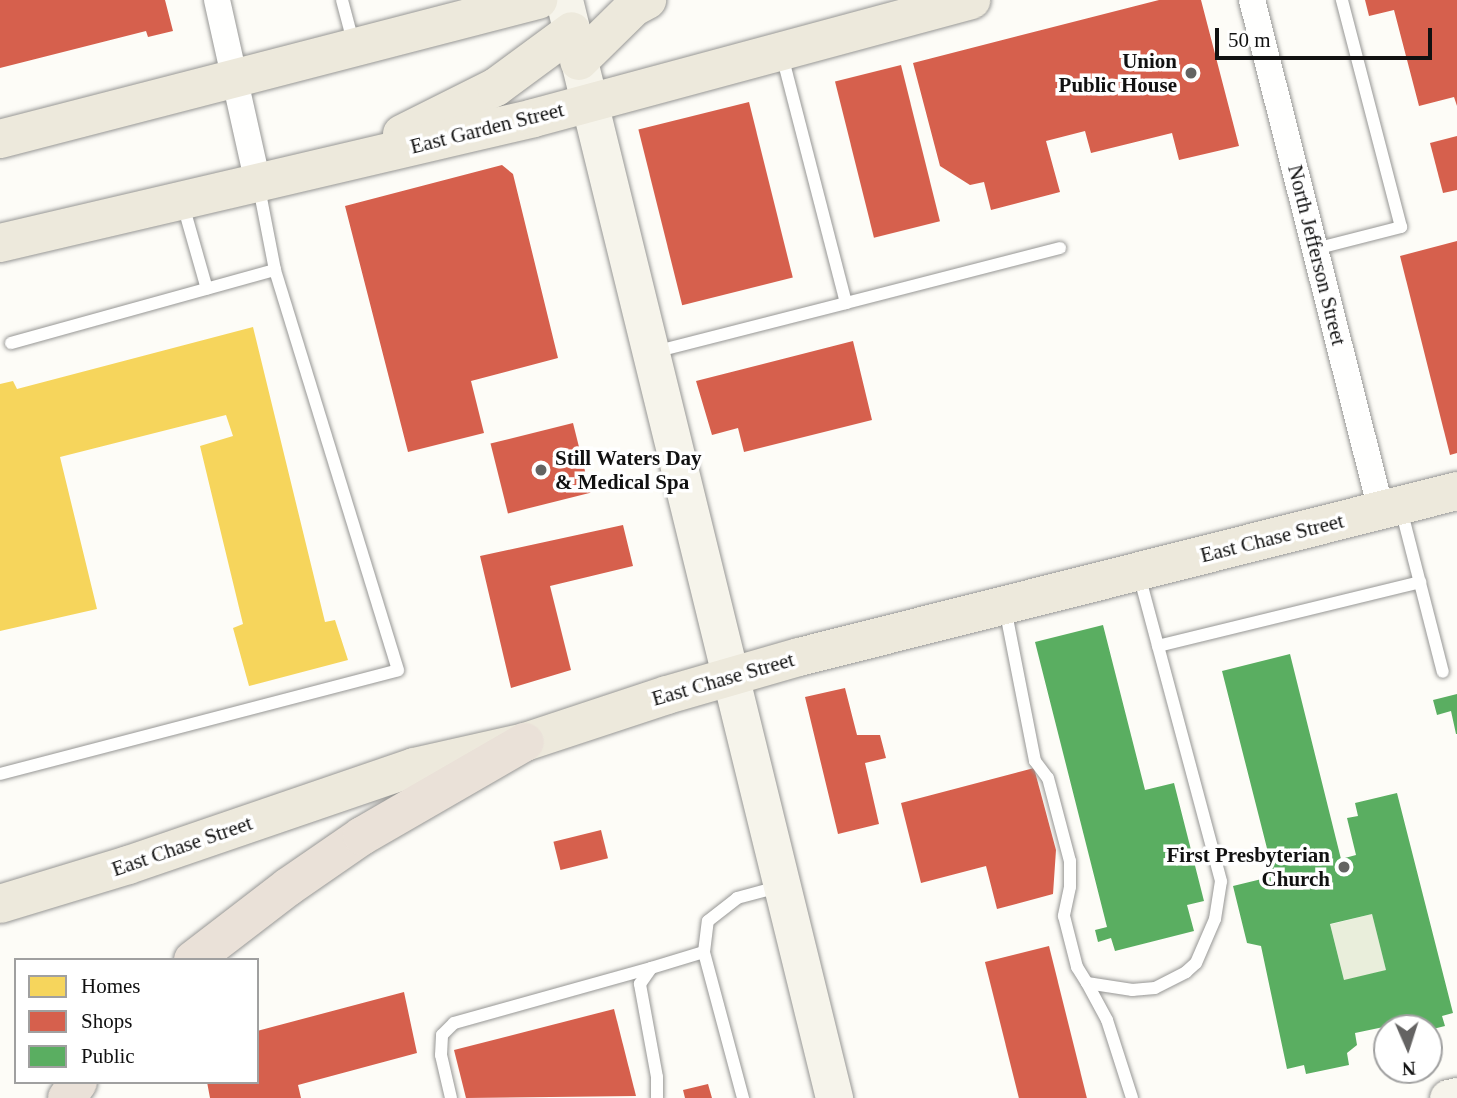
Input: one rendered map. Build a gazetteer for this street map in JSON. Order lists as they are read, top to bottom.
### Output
{
  "streets": {
    "main road": ["East Garden Street", "East Chase Street"],
    "street": ["North Jefferson Street"]
  },
  "crossings": [
    ["North Jefferson Street", "East Chase Street"]
  ],
  "places": ["Union Public House", "Still Waters Day & Medical Spa", "First Presbyterian Church"],
  "legend": ["Homes", "Shops", "Public"],
  "scale_bar": "50 m",
  "north": "bottom"
}
